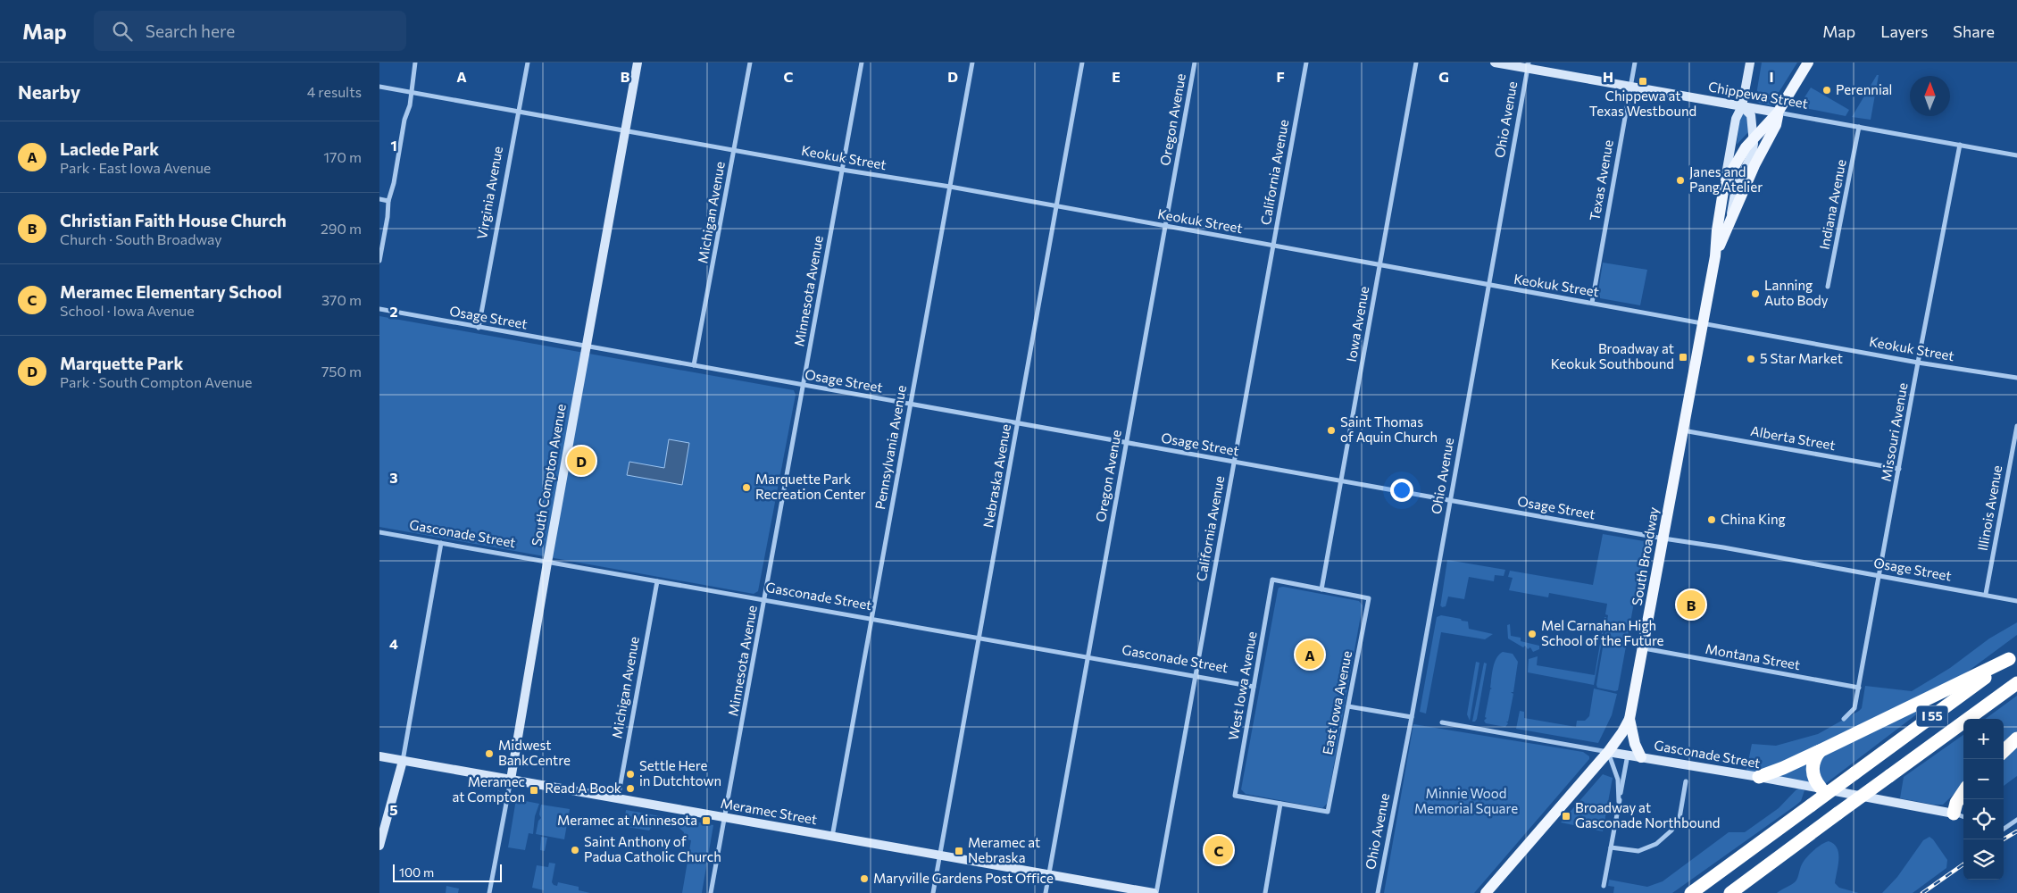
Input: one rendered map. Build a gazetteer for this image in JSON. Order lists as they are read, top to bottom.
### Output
{
  "streets": {
    "highway": ["I 55"],
    "main road": ["South Broadway"],
    "street": [
      "Chippewa Street",
      "Oregon Avenue",
      "Ohio Avenue",
      "Keokuk Street",
      "California Avenue",
      "Texas Avenue",
      "Virginia Avenue",
      "Indiana Avenue",
      "Michigan Avenue",
      "Minnesota Avenue",
      "Osage Street",
      "Iowa Avenue",
      "Missouri Avenue",
      "Alberta Street",
      "Pennsylvania Avenue",
      "South Compton Avenue",
      "Nebraska Avenue",
      "Illinois Avenue",
      "Gasconade Street",
      "Montana Street",
      "West Iowa Avenue",
      "East Iowa Avenue",
      "Meramec Street"
    ]
  },
  "crossings": [
    ["Chippewa Street", "Ohio Avenue"],
    ["Chippewa Street", "Texas Avenue"],
    ["Chippewa Street", "Indiana Avenue"],
    ["Chippewa Street", "Missouri Avenue"],
    ["Chippewa Street", "South Broadway"],
    ["Oregon Avenue", "Keokuk Street"],
    ["Oregon Avenue", "Osage Street"],
    ["Oregon Avenue", "Gasconade Street"],
    ["Oregon Avenue", "Meramec Street"],
    ["Ohio Avenue", "Keokuk Street"],
    ["Ohio Avenue", "Osage Street"],
    ["Keokuk Street", "California Avenue"],
    ["Keokuk Street", "Texas Avenue"],
    ["Keokuk Street", "Virginia Avenue"],
    ["Keokuk Street", "Michigan Avenue"],
    ["Keokuk Street", "Minnesota Avenue"],
    ["Keokuk Street", "Iowa Avenue"],
    ["Keokuk Street", "Missouri Avenue"],
    ["Keokuk Street", "Pennsylvania Avenue"],
    ["Keokuk Street", "South Compton Avenue"],
    ["Keokuk Street", "Nebraska Avenue"],
    ["Keokuk Street", "South Broadway"],
    ["California Avenue", "Osage Street"],
    ["California Avenue", "Gasconade Street"],
    ["California Avenue", "Meramec Street"],
    ["Virginia Avenue", "Osage Street"],
    ["Michigan Avenue", "Osage Street"],
    ["Michigan Avenue", "Gasconade Street"],
    ["Michigan Avenue", "Meramec Street"],
    ["Minnesota Avenue", "Osage Street"],
    ["Minnesota Avenue", "Gasconade Street"],
    ["Minnesota Avenue", "Meramec Street"],
    ["Osage Street", "Iowa Avenue"],
    ["Osage Street", "Missouri Avenue"],
    ["Osage Street", "Pennsylvania Avenue"],
    ["Osage Street", "South Compton Avenue"],
    ["Osage Street", "Nebraska Avenue"],
    ["Osage Street", "Illinois Avenue"],
    ["Osage Street", "South Broadway"],
    ["Iowa Avenue", "West Iowa Avenue"],
    ["Iowa Avenue", "East Iowa Avenue"],
    ["Missouri Avenue", "Alberta Street"],
    ["Missouri Avenue", "Montana Street"],
    ["Alberta Street", "South Broadway"],
    ["Pennsylvania Avenue", "Gasconade Street"],
    ["Pennsylvania Avenue", "Meramec Street"],
    ["South Compton Avenue", "Gasconade Street"],
    ["South Compton Avenue", "Meramec Street"],
    ["Nebraska Avenue", "Gasconade Street"],
    ["Nebraska Avenue", "Meramec Street"],
    ["Gasconade Street", "South Broadway"],
    ["Gasconade Street", "West Iowa Avenue"],
    ["South Broadway", "Montana Street"],
    ["West Iowa Avenue", "East Iowa Avenue"]
  ],
  "parks": ["Minnie Wood Memorial Square"],
  "places": {
    "transit": [
      "Chippewa at Texas Westbound",
      "Broadway at Keokuk Southbound",
      "Meramec at Compton",
      "Broadway at Gasconade Northbound",
      "Meramec at Minnesota",
      "Meramec at Nebraska"
    ],
    "other": [
      "Perennial",
      "Janes and Pang Atelier",
      "Lanning Auto Body",
      "5 Star Market",
      "Saint Thomas of Aquin Church",
      "Marquette Park Recreation Center",
      "China King",
      "Mel Carnahan High School of the Future",
      "Midwest BankCentre",
      "Settle Here in Dutchtown",
      "Read A Book",
      "Saint Anthony of Padua Catholic Church",
      "Maryville Gardens Post Office"
    ]
  },
  "scale_bar": "100 m",
  "north": "top",
  "page": {
    "header": "Map",
    "search": "Search here",
    "nav": ["Map", "Layers", "Share"],
    "heading": ["Nearby", "4 results"],
    "list": [
      {
        "mark": "A",
        "name": "Laclede Park",
        "note": "Park · East Iowa Avenue",
        "value": "170 m"
      },
      {
        "mark": "B",
        "name": "Christian Faith House Church",
        "note": "Church · South Broadway",
        "value": "290 m"
      },
      {
        "mark": "C",
        "name": "Meramec Elementary School",
        "note": "School · Iowa Avenue",
        "value": "370 m"
      },
      {
        "mark": "D",
        "name": "Marquette Park",
        "note": "Park · South Compton Avenue",
        "value": "750 m"
      }
    ],
    "pins": [
      "D",
      "B",
      "A",
      "C"
    ],
    "map_buttons": ["+", "−"],
    "scale": "100 m"
  },
  "grid": {
    "columns": [
      "A",
      "B",
      "C",
      "D",
      "E",
      "F",
      "G",
      "H",
      "I"
    ],
    "rows": [
      "1",
      "2",
      "3",
      "4",
      "5"
    ]
  }
}
